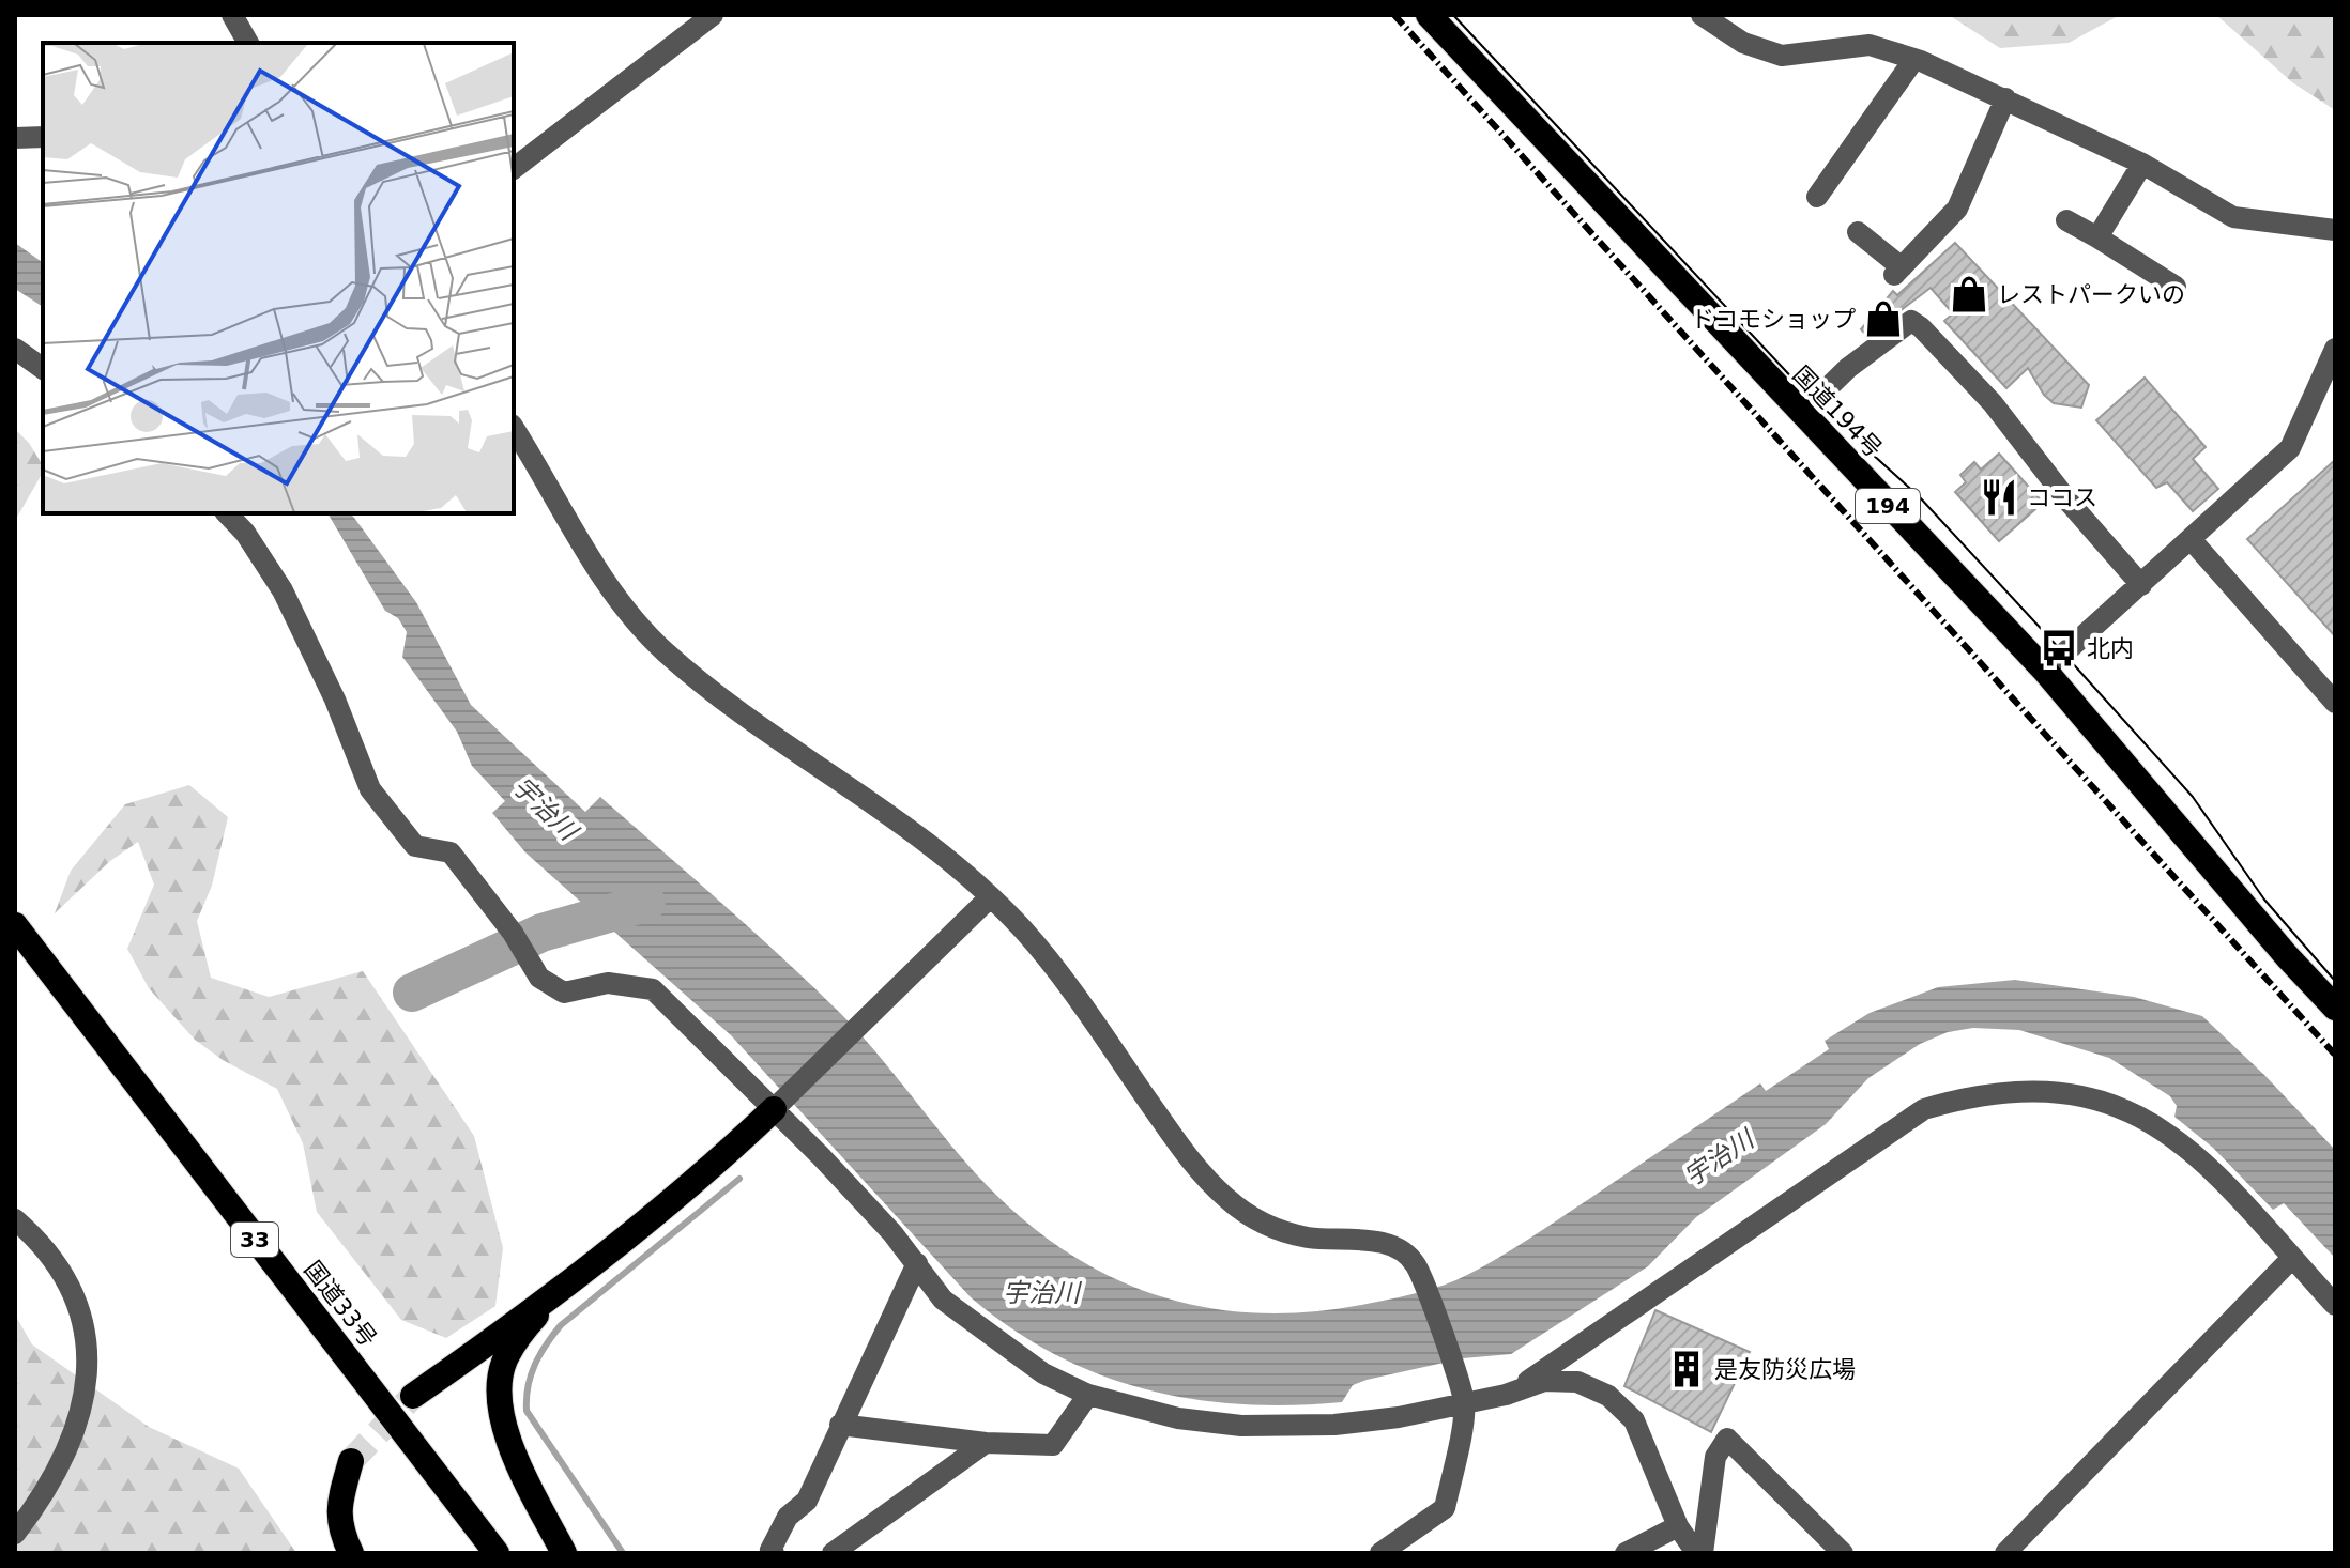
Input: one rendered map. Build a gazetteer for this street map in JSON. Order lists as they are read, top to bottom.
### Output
{
  "streets": {
    "highway": [
      "国道194号",
      "194",
      "33",
      "国道33号"
    ]
  },
  "water": ["宇治川"],
  "places": {
    "shop": ["レストパークいの", "ドコモショップ"],
    "restaurant": ["ココス"],
    "bus stop": ["北内"],
    "building": ["是友防災広場"]
  }
}
